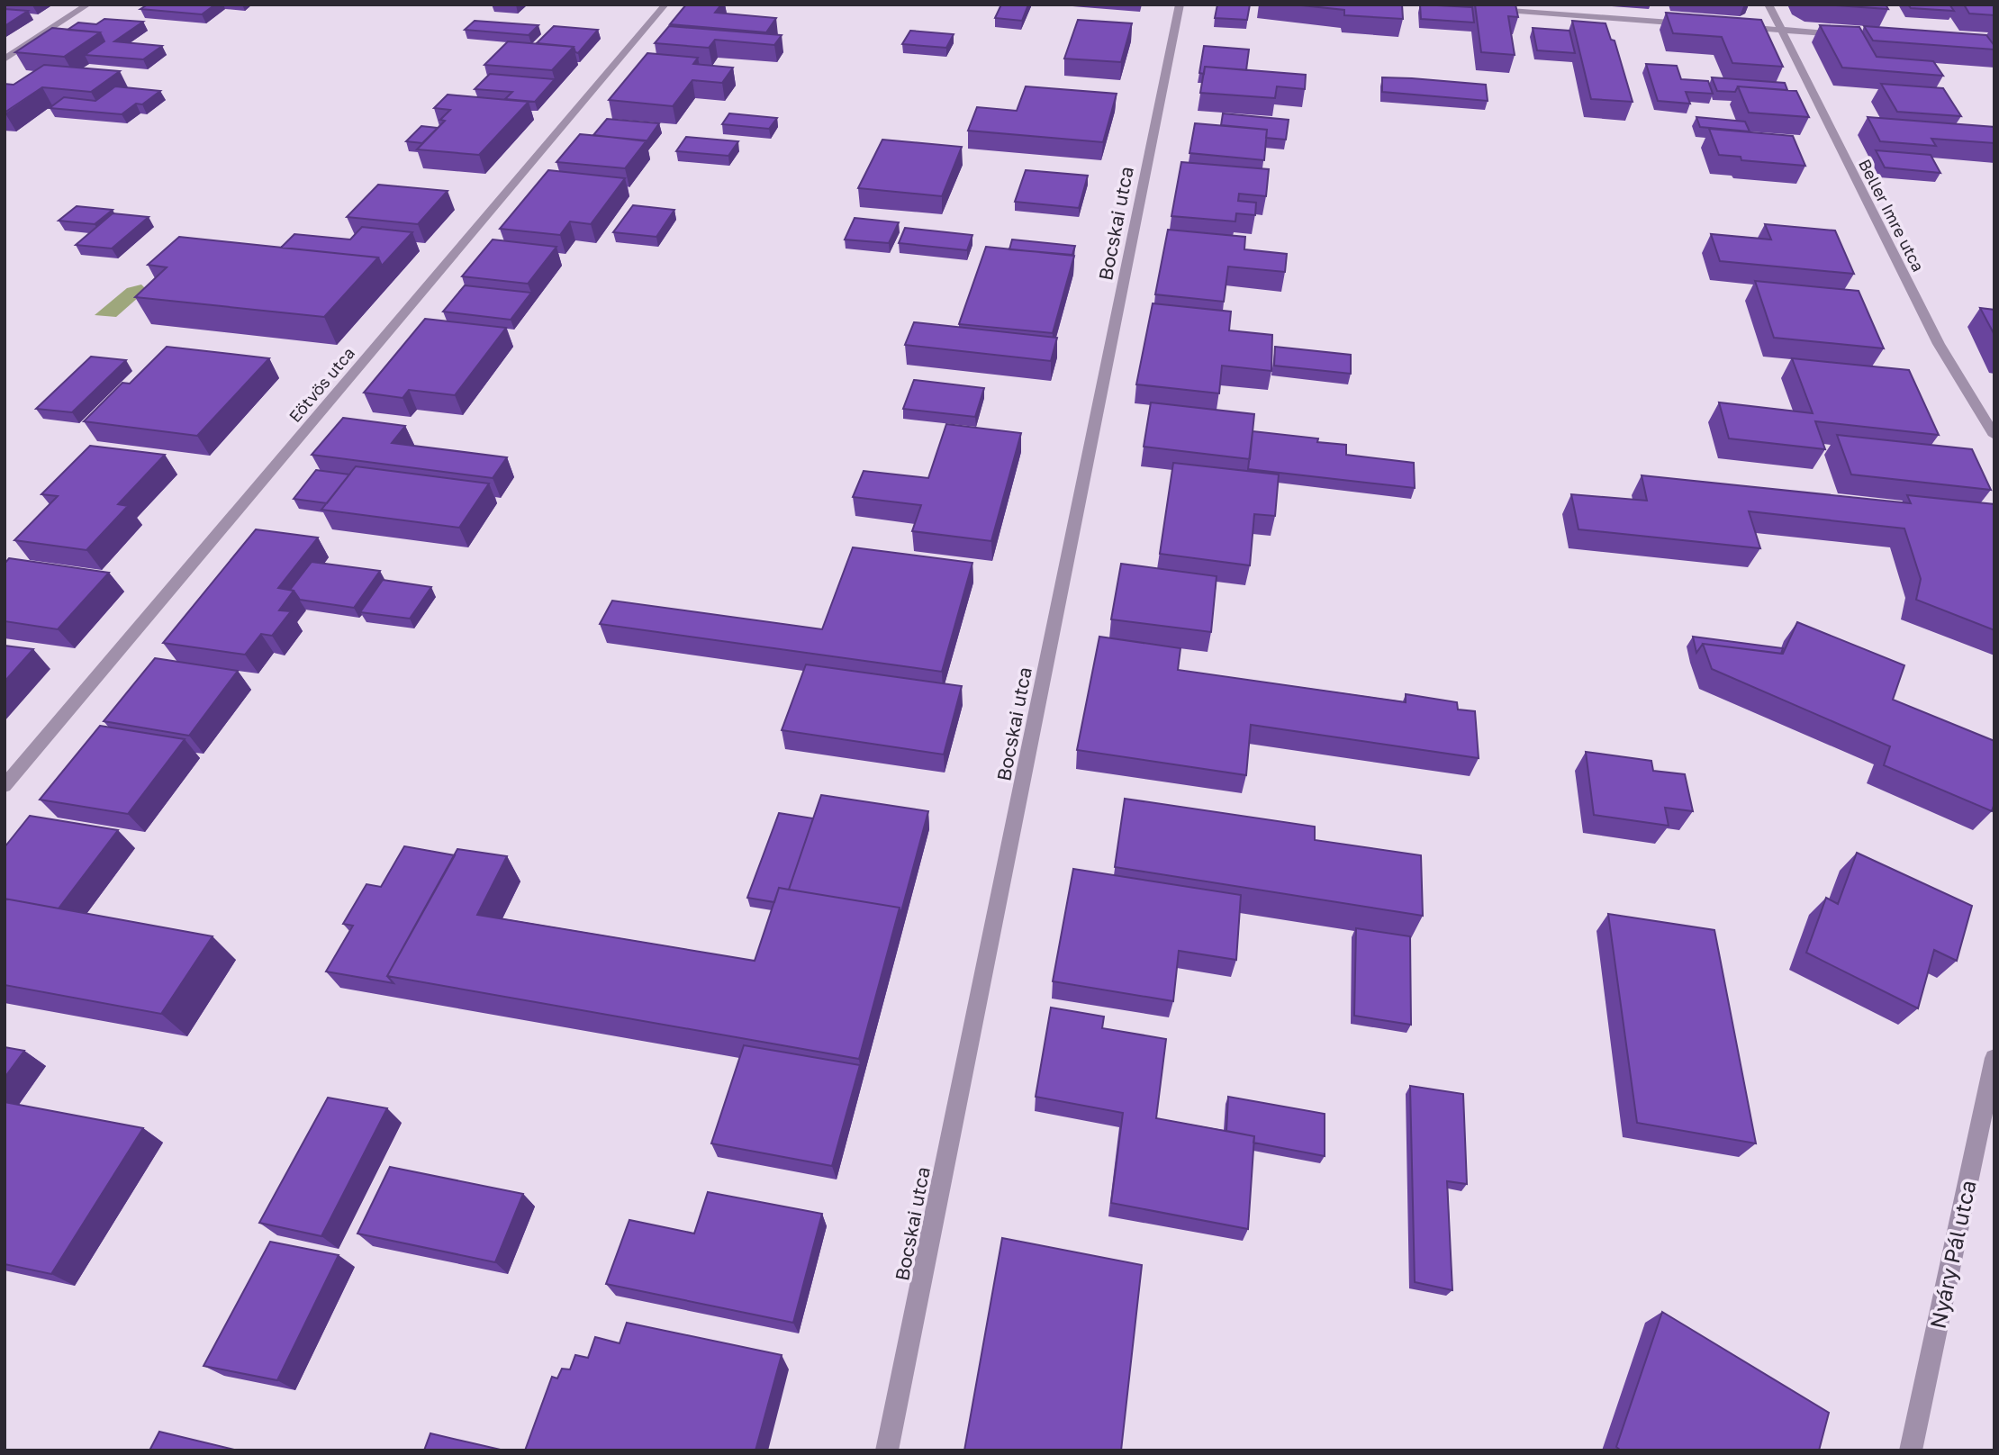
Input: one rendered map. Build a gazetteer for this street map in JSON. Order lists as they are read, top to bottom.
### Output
{
  "streets": {
    "street": [
      "Beller Imre utca",
      "Bocskai utca",
      "Eötvös utca",
      "Nyáry Pál utca"
    ]
  }
}
